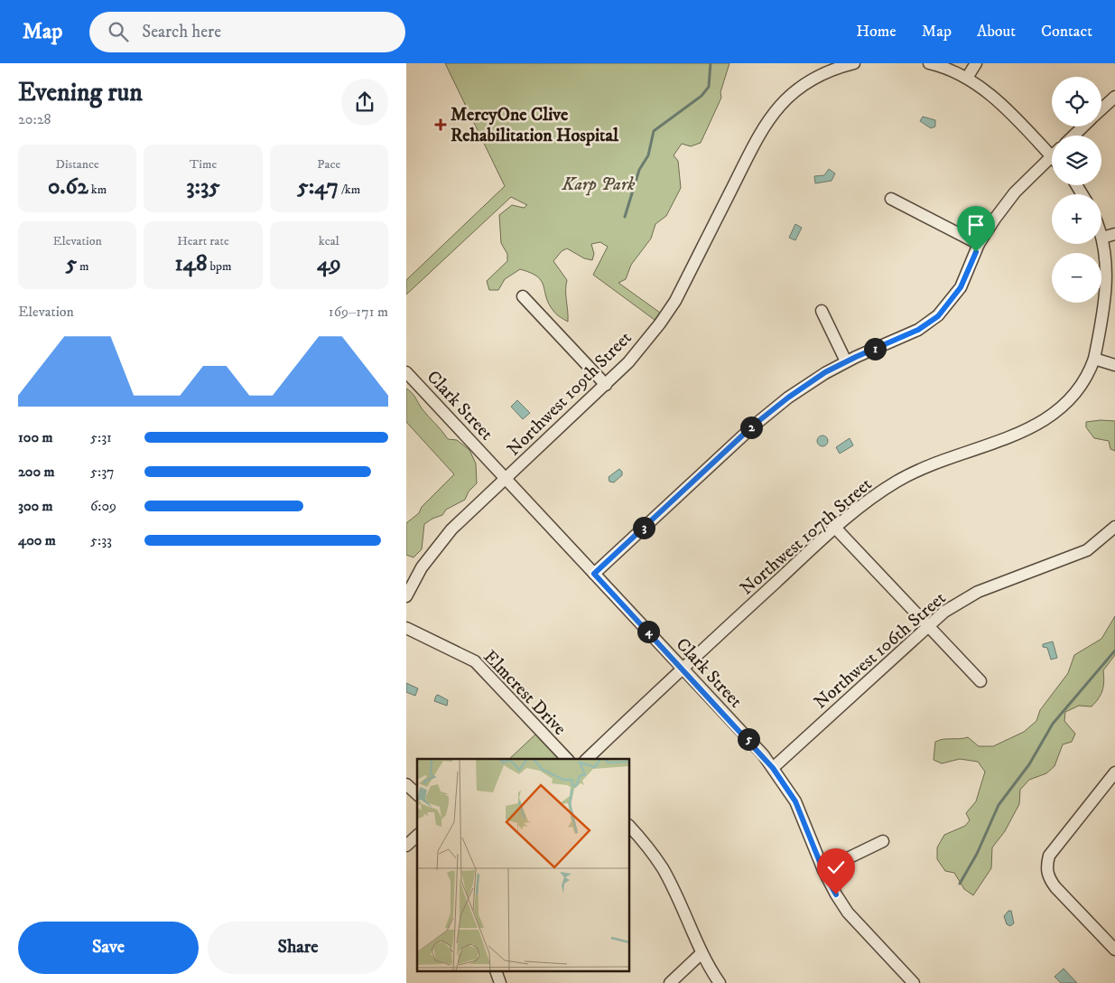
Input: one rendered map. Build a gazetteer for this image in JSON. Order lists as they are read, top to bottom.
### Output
{
  "streets": {
    "street": [
      "Northwest 109th Street",
      "Clark Street",
      "Northwest 107th Street",
      "Northwest 106th Street",
      "Elmcrest Drive"
    ]
  },
  "crossings": [
    ["Northwest 109th Street", "Clark Street"],
    ["Clark Street", "Northwest 107th Street"],
    ["Clark Street", "Northwest 106th Street"]
  ],
  "parks": ["Karp Park"],
  "places": {
    "health": ["MercyOne Clive Rehabilitation Hospital"]
  },
  "page": {
    "header": "Map",
    "search": "Search here",
    "nav": [
      "Home",
      "Map",
      "About",
      "Contact"
    ],
    "heading": ["Evening run", "20:28"],
    "map_buttons": ["+", "−"],
    "stats": [
      ["Distance", "0.62 km"],
      ["Time", "3:35"],
      ["Pace", "5:47 /km"],
      ["Elevation", "5 m"],
      ["Heart rate", "148 bpm"],
      ["kcal", "49"]
    ],
    "chart": ["Elevation", "169–171 m"],
    "pins": [
      "1",
      "2",
      "3",
      "4",
      "5"
    ],
    "list": [
      {
        "name": "100 m",
        "note": "5:31"
      },
      {
        "name": "200 m",
        "note": "5:37"
      },
      {
        "name": "300 m",
        "note": "6:09"
      },
      {
        "name": "400 m",
        "note": "5:33"
      }
    ],
    "buttons": ["Save", "Share"]
  }
}
